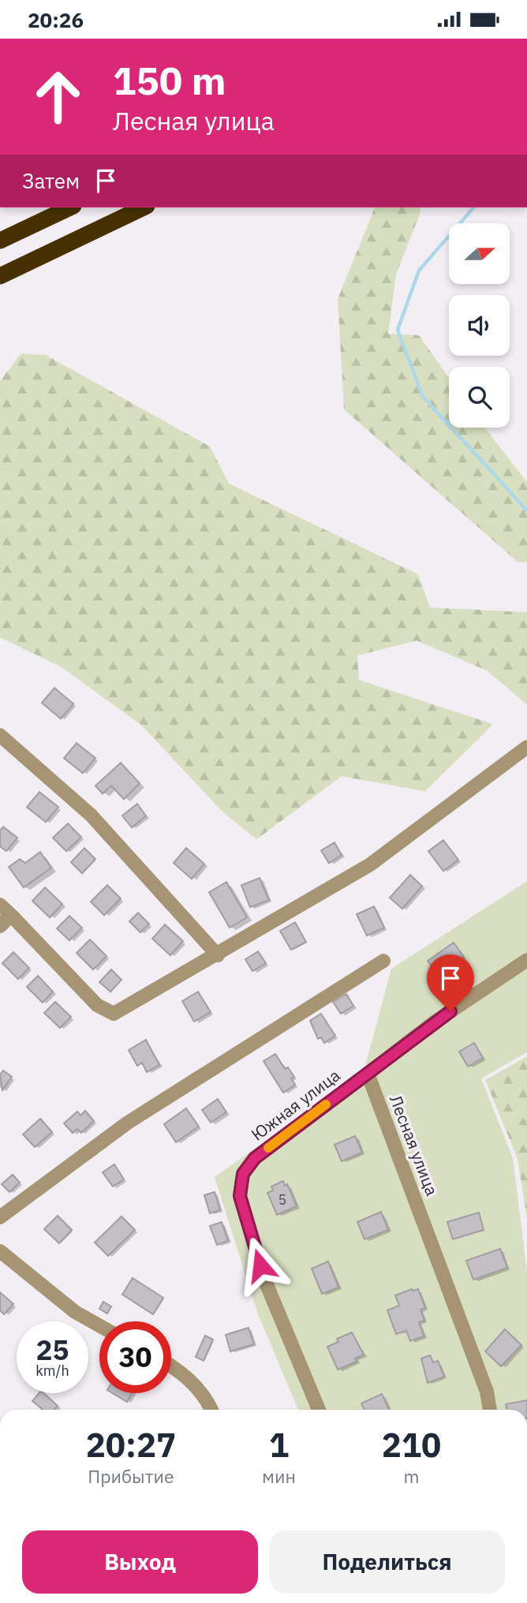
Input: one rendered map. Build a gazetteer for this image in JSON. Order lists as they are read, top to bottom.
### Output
{
  "streets": {
    "street": ["Южная улица", "Лесная улица"]
  },
  "crossings": [
    ["Южная улица", "Лесная улица"]
  ],
  "house_numbers": ["5"],
  "north": "right",
  "page": {
    "status": "20:26",
    "turn": ["150 m", "Лесная улица"],
    "then": "Затем",
    "speed": "25 km/h",
    "limit": "30",
    "eta": [
      "20:27",
      "Прибытие",
      "1",
      "мин",
      "210",
      "m"
    ],
    "buttons": ["Выход", "Поделиться"]
  }
}
